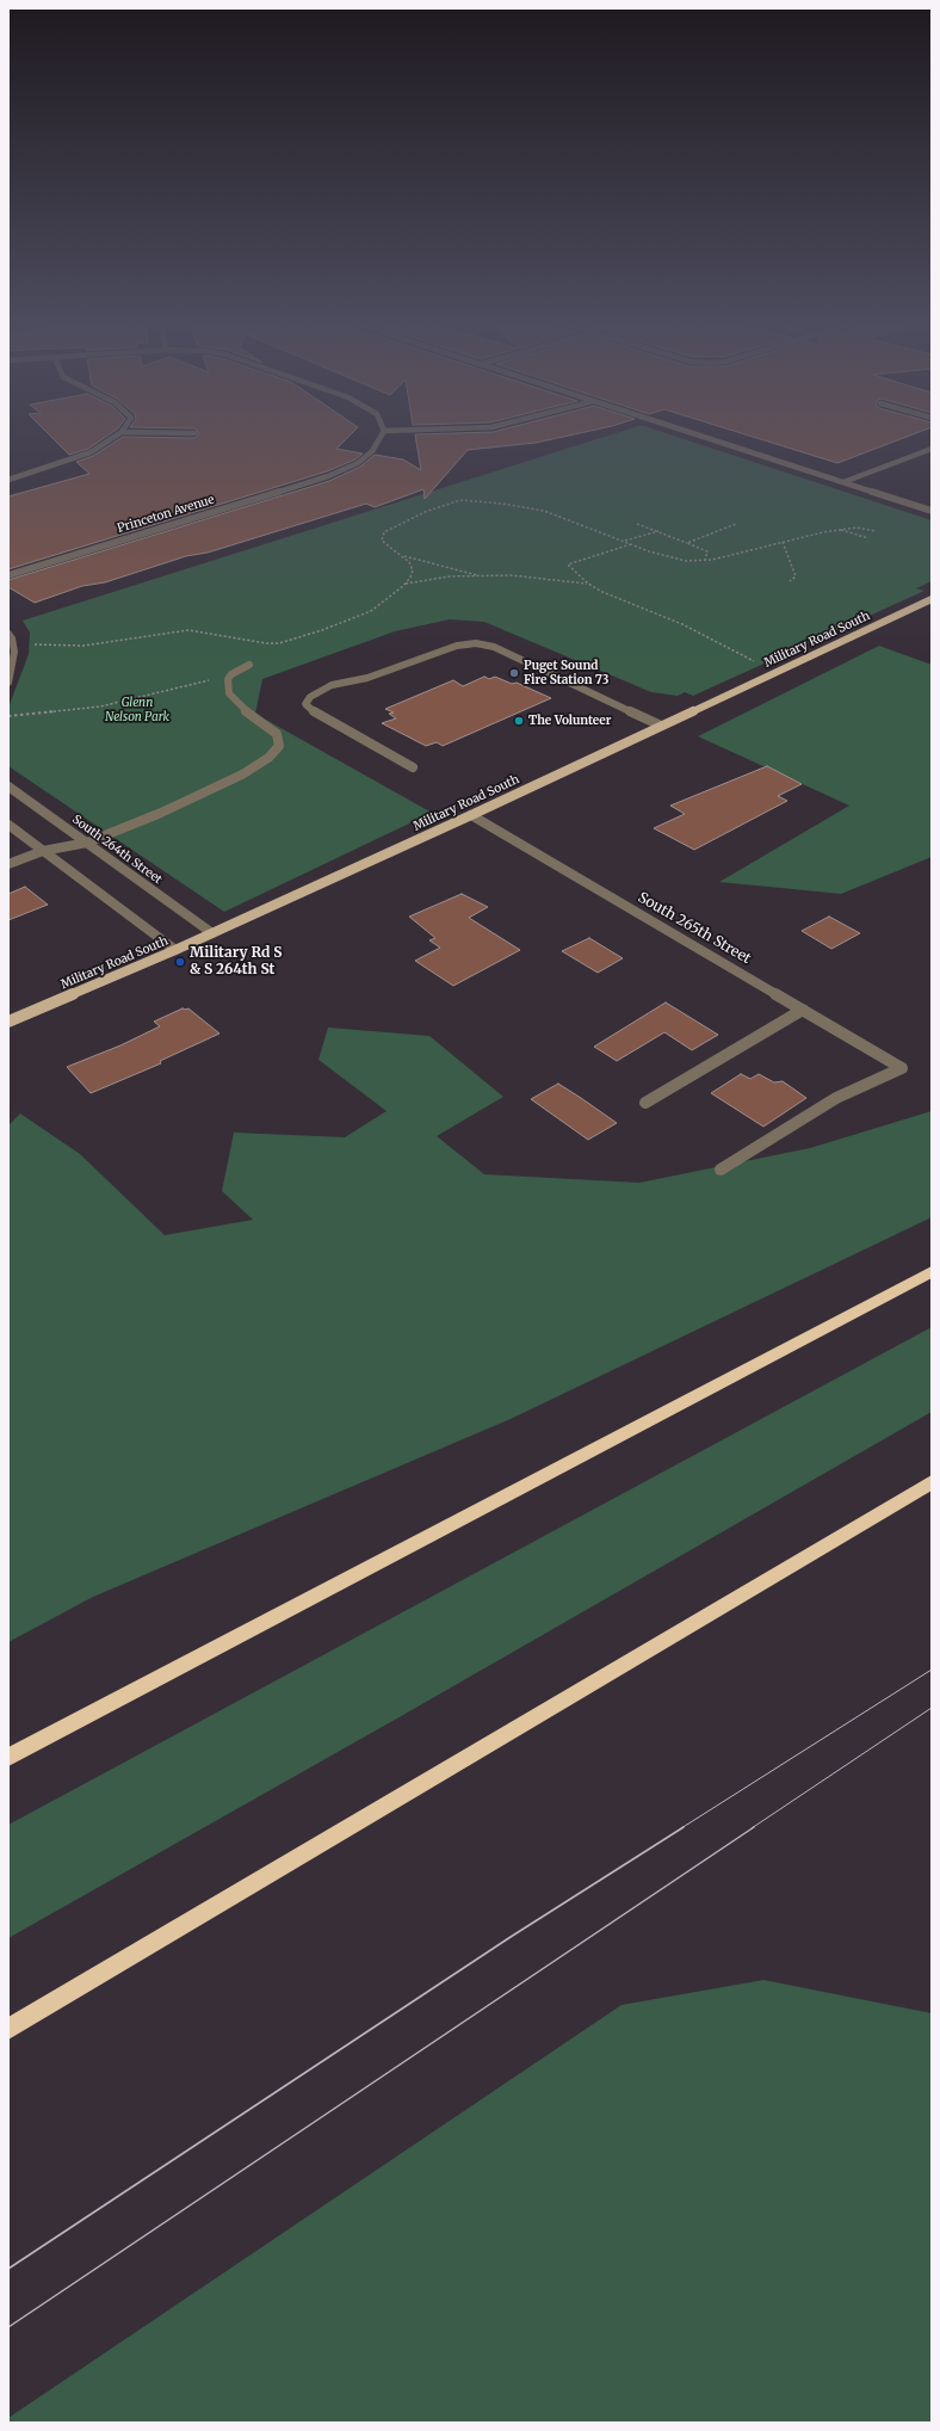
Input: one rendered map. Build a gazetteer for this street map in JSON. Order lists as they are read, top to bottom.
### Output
{
  "streets": {
    "main road": ["Military Road South"],
    "street": ["Princeton Avenue", "South 264th Street", "South 265th Street"]
  },
  "crossings": [
    ["Military Road South", "South 264th Street"],
    ["Military Road South", "South 265th Street"]
  ],
  "parks": ["Glenn Nelson Park"],
  "places": ["Puget Sound Fire Station 73", "The Volunteer", "Military Rd S & S 264th St"]
}
